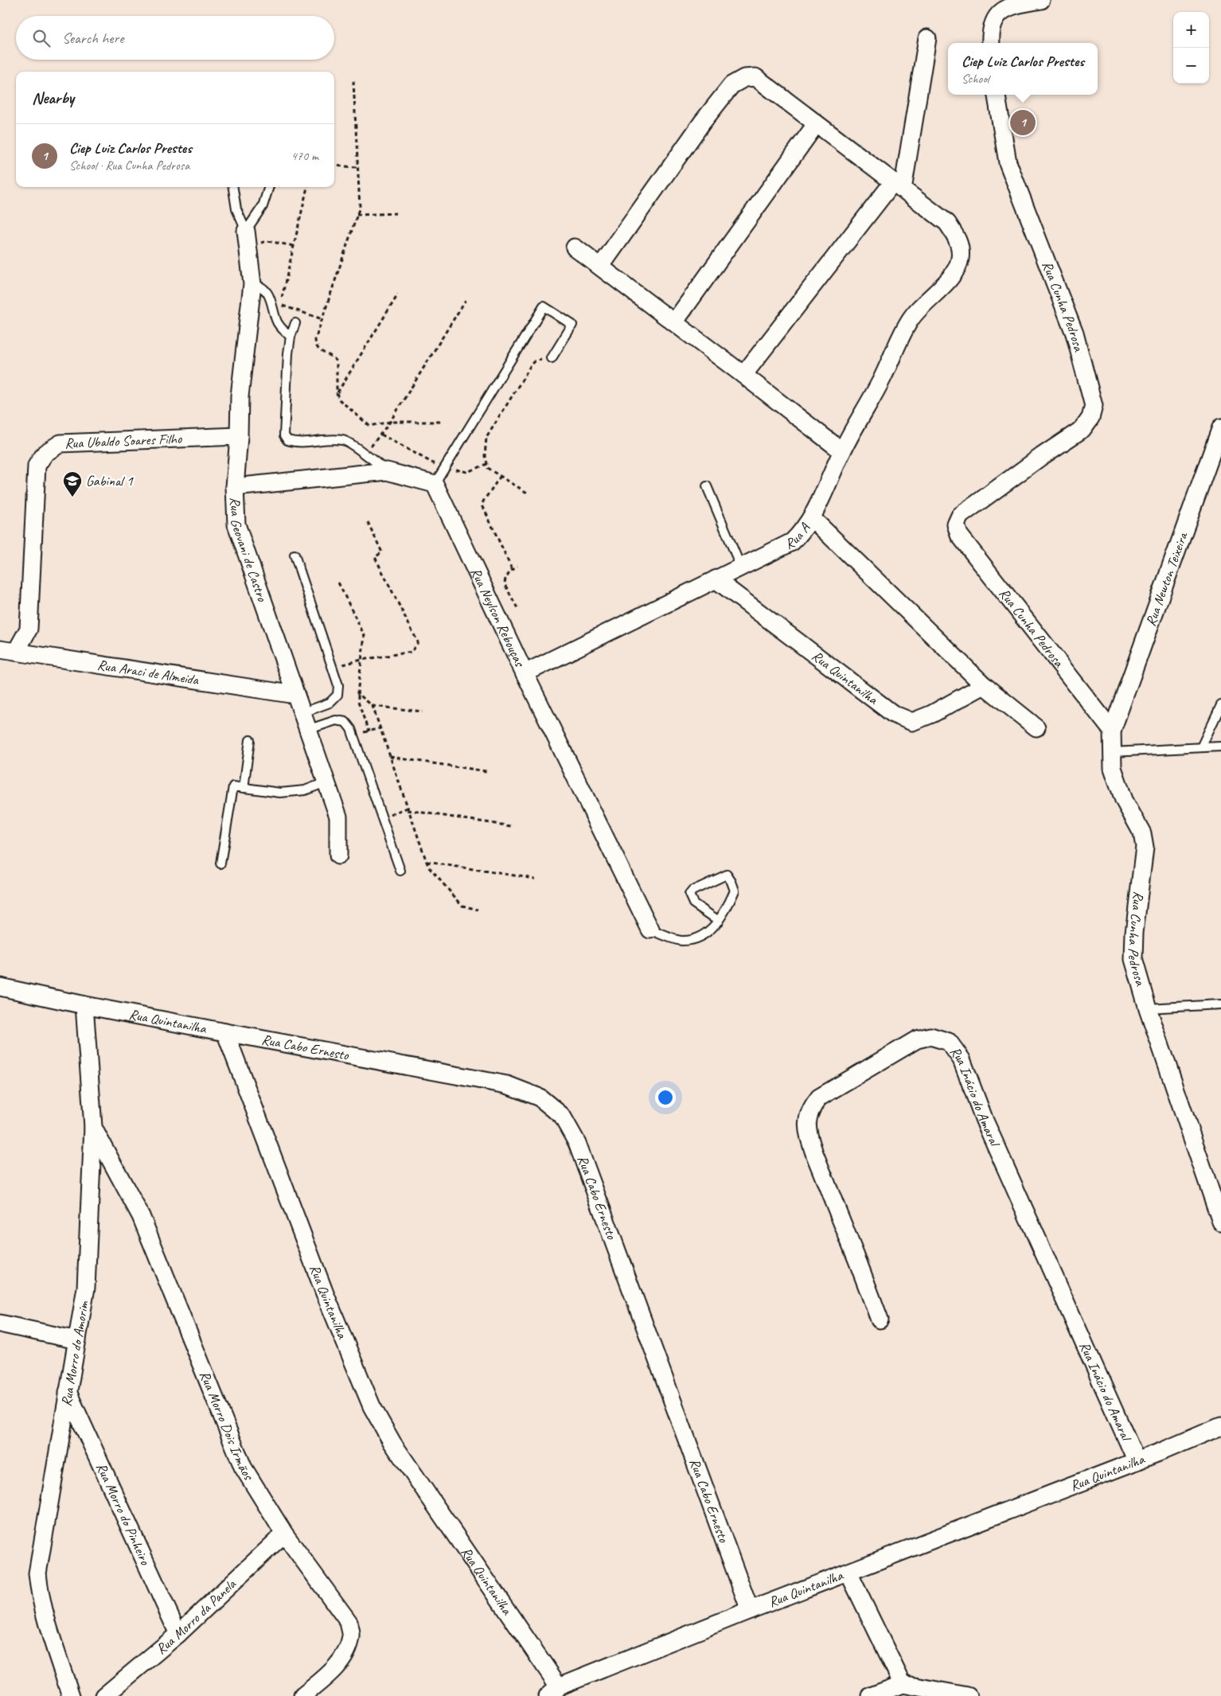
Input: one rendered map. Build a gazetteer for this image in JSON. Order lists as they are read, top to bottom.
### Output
{
  "streets": {
    "street": [
      "Rua Cunha Pedrosa",
      "Rua Ubaldo Soares Filho",
      "Rua A",
      "Rua Geovani de Castro",
      "Rua Newton Teixeira",
      "Rua Neylson Rebouças",
      "Rua Araci de Almeida",
      "Rua Quintanilha",
      "Rua Cabo Ernesto",
      "Rua Inácio do Amaral",
      "Rua Morro do Amorim",
      "Rua Morro Dois Irmãos",
      "Rua Morro do Pinheiro",
      "Rua Morro da Panela"
    ]
  },
  "crossings": [
    ["Rua Cunha Pedrosa", "Rua Newton Teixeira"],
    ["Rua Ubaldo Soares Filho", "Rua Geovani de Castro"],
    ["Rua Ubaldo Soares Filho", "Rua Araci de Almeida"],
    ["Rua A", "Rua Neylson Rebouças"],
    ["Rua A", "Rua Quintanilha"],
    ["Rua Geovani de Castro", "Rua Araci de Almeida"],
    ["Rua Quintanilha", "Rua Cabo Ernesto"],
    ["Rua Quintanilha", "Rua Inácio do Amaral"],
    ["Rua Quintanilha", "Rua Morro do Amorim"],
    ["Rua Morro do Amorim", "Rua Morro Dois Irmãos"],
    ["Rua Morro do Amorim", "Rua Morro do Pinheiro"],
    ["Rua Morro Dois Irmãos", "Rua Morro da Panela"],
    ["Rua Morro do Pinheiro", "Rua Morro da Panela"]
  ],
  "places": {
    "school or university": ["Gabinal 1"]
  },
  "page": {
    "map_buttons": ["+", "−"],
    "search": "Search here",
    "popup": ["Ciep Luiz Carlos Prestes", "School"],
    "heading": "Nearby",
    "pins": "1",
    "list": [
      {
        "mark": "1",
        "name": "Ciep Luiz Carlos Prestes",
        "note": "School · Rua Cunha Pedrosa",
        "value": "470 m"
      }
    ]
  }
}
